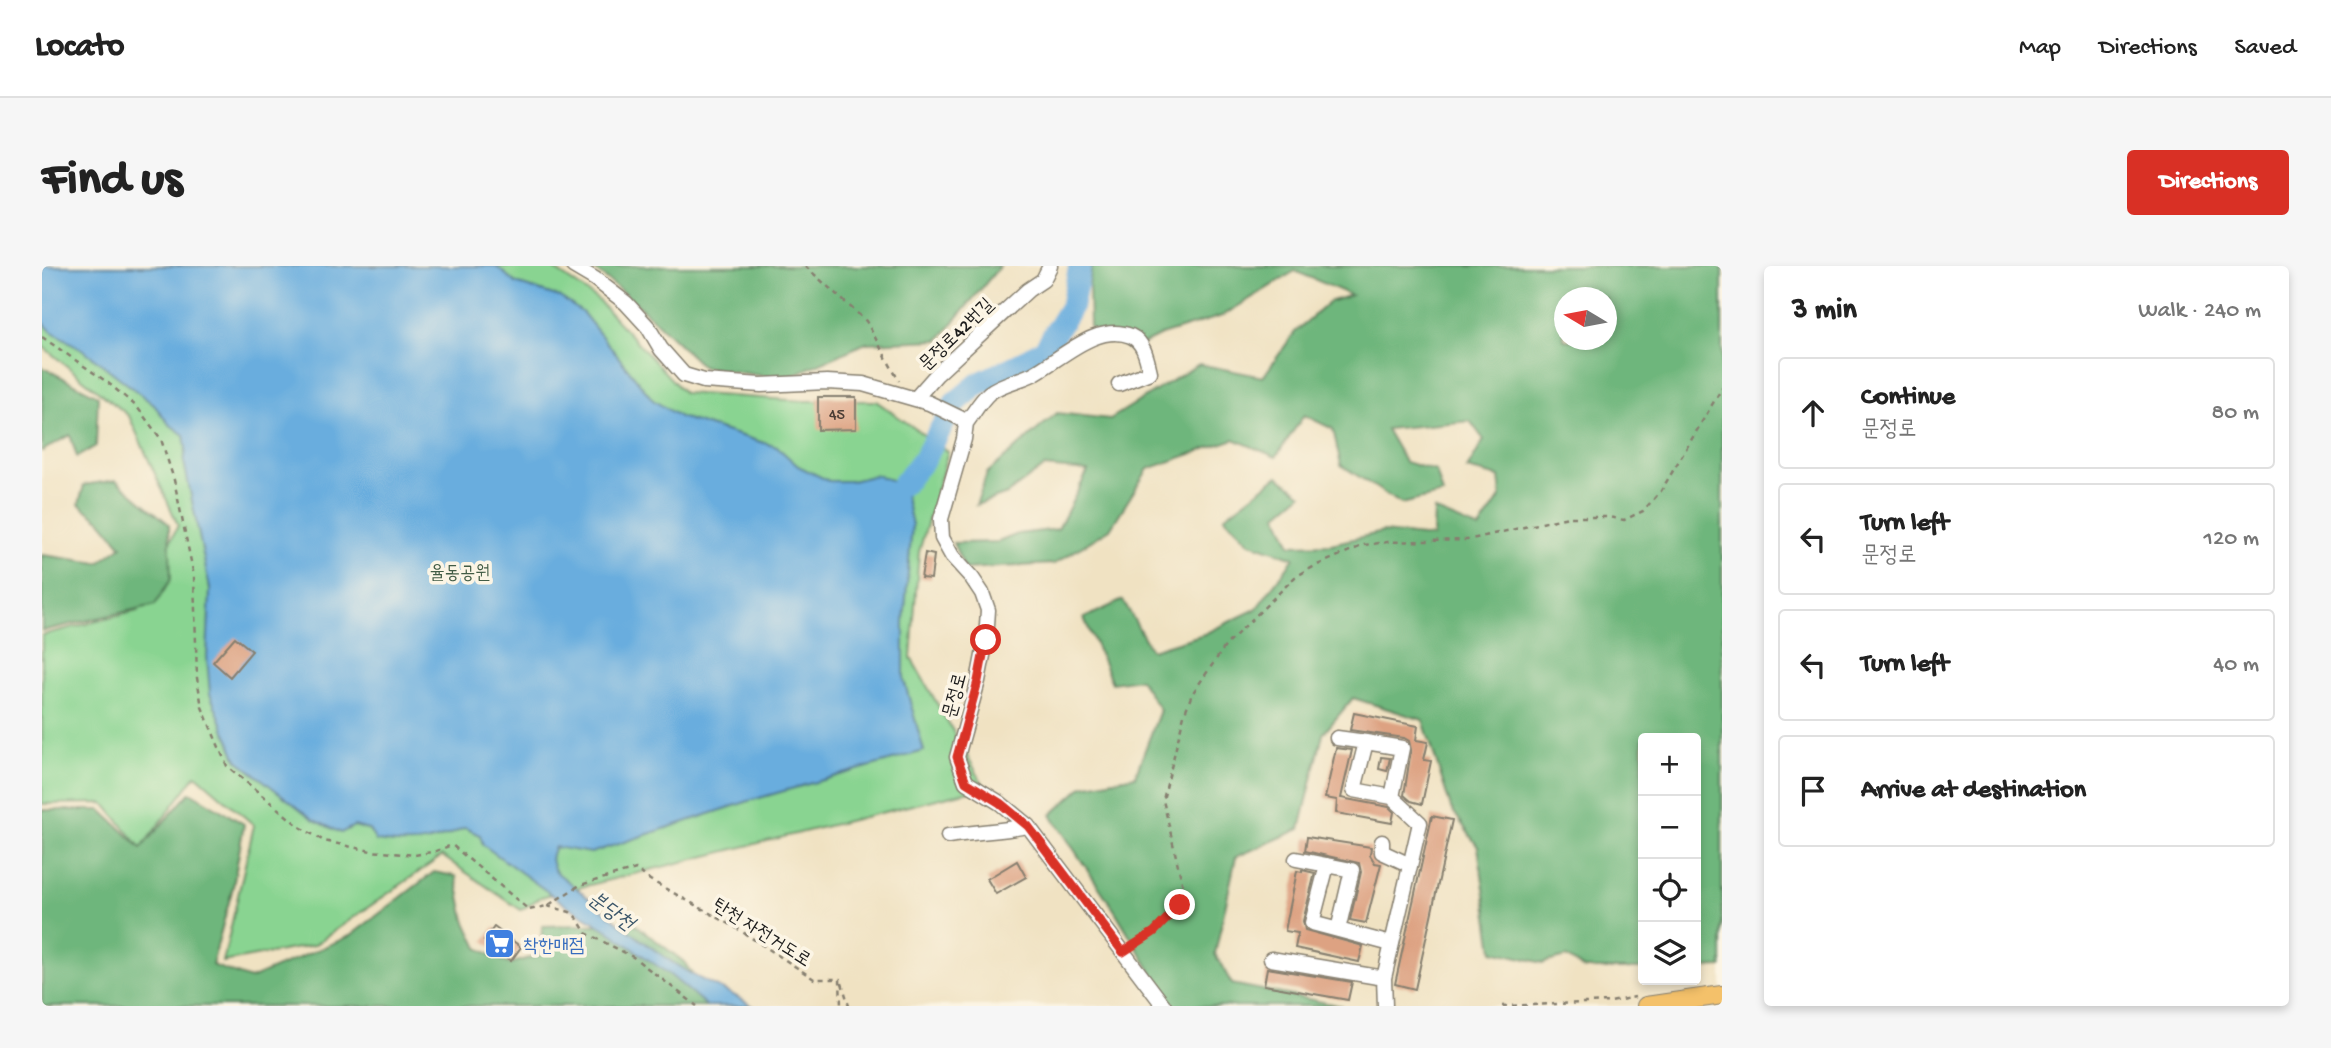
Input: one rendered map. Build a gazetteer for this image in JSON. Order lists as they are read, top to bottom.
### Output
{
  "streets": {
    "street": ["문정로42번길", "문정로"],
    "path": ["탄천 자전거도로"]
  },
  "water": ["분당천"],
  "parks": ["율동공원"],
  "places": {
    "supermarket": ["착한매점"]
  },
  "house_numbers": ["45"],
  "north": "left",
  "page": {
    "header": "Locato",
    "nav": ["Map", "Directions", "Saved"],
    "buttons": "Directions",
    "title": "Find us",
    "heading": ["3 min", "Walk · 240 m"],
    "list": [
      ["Continue", "문정로", "80 m"],
      ["Turn left", "문정로", "120 m"],
      ["Turn left", "40 m"],
      "Arrive at destination"
    ],
    "map_buttons": ["+", "−"]
  }
}
